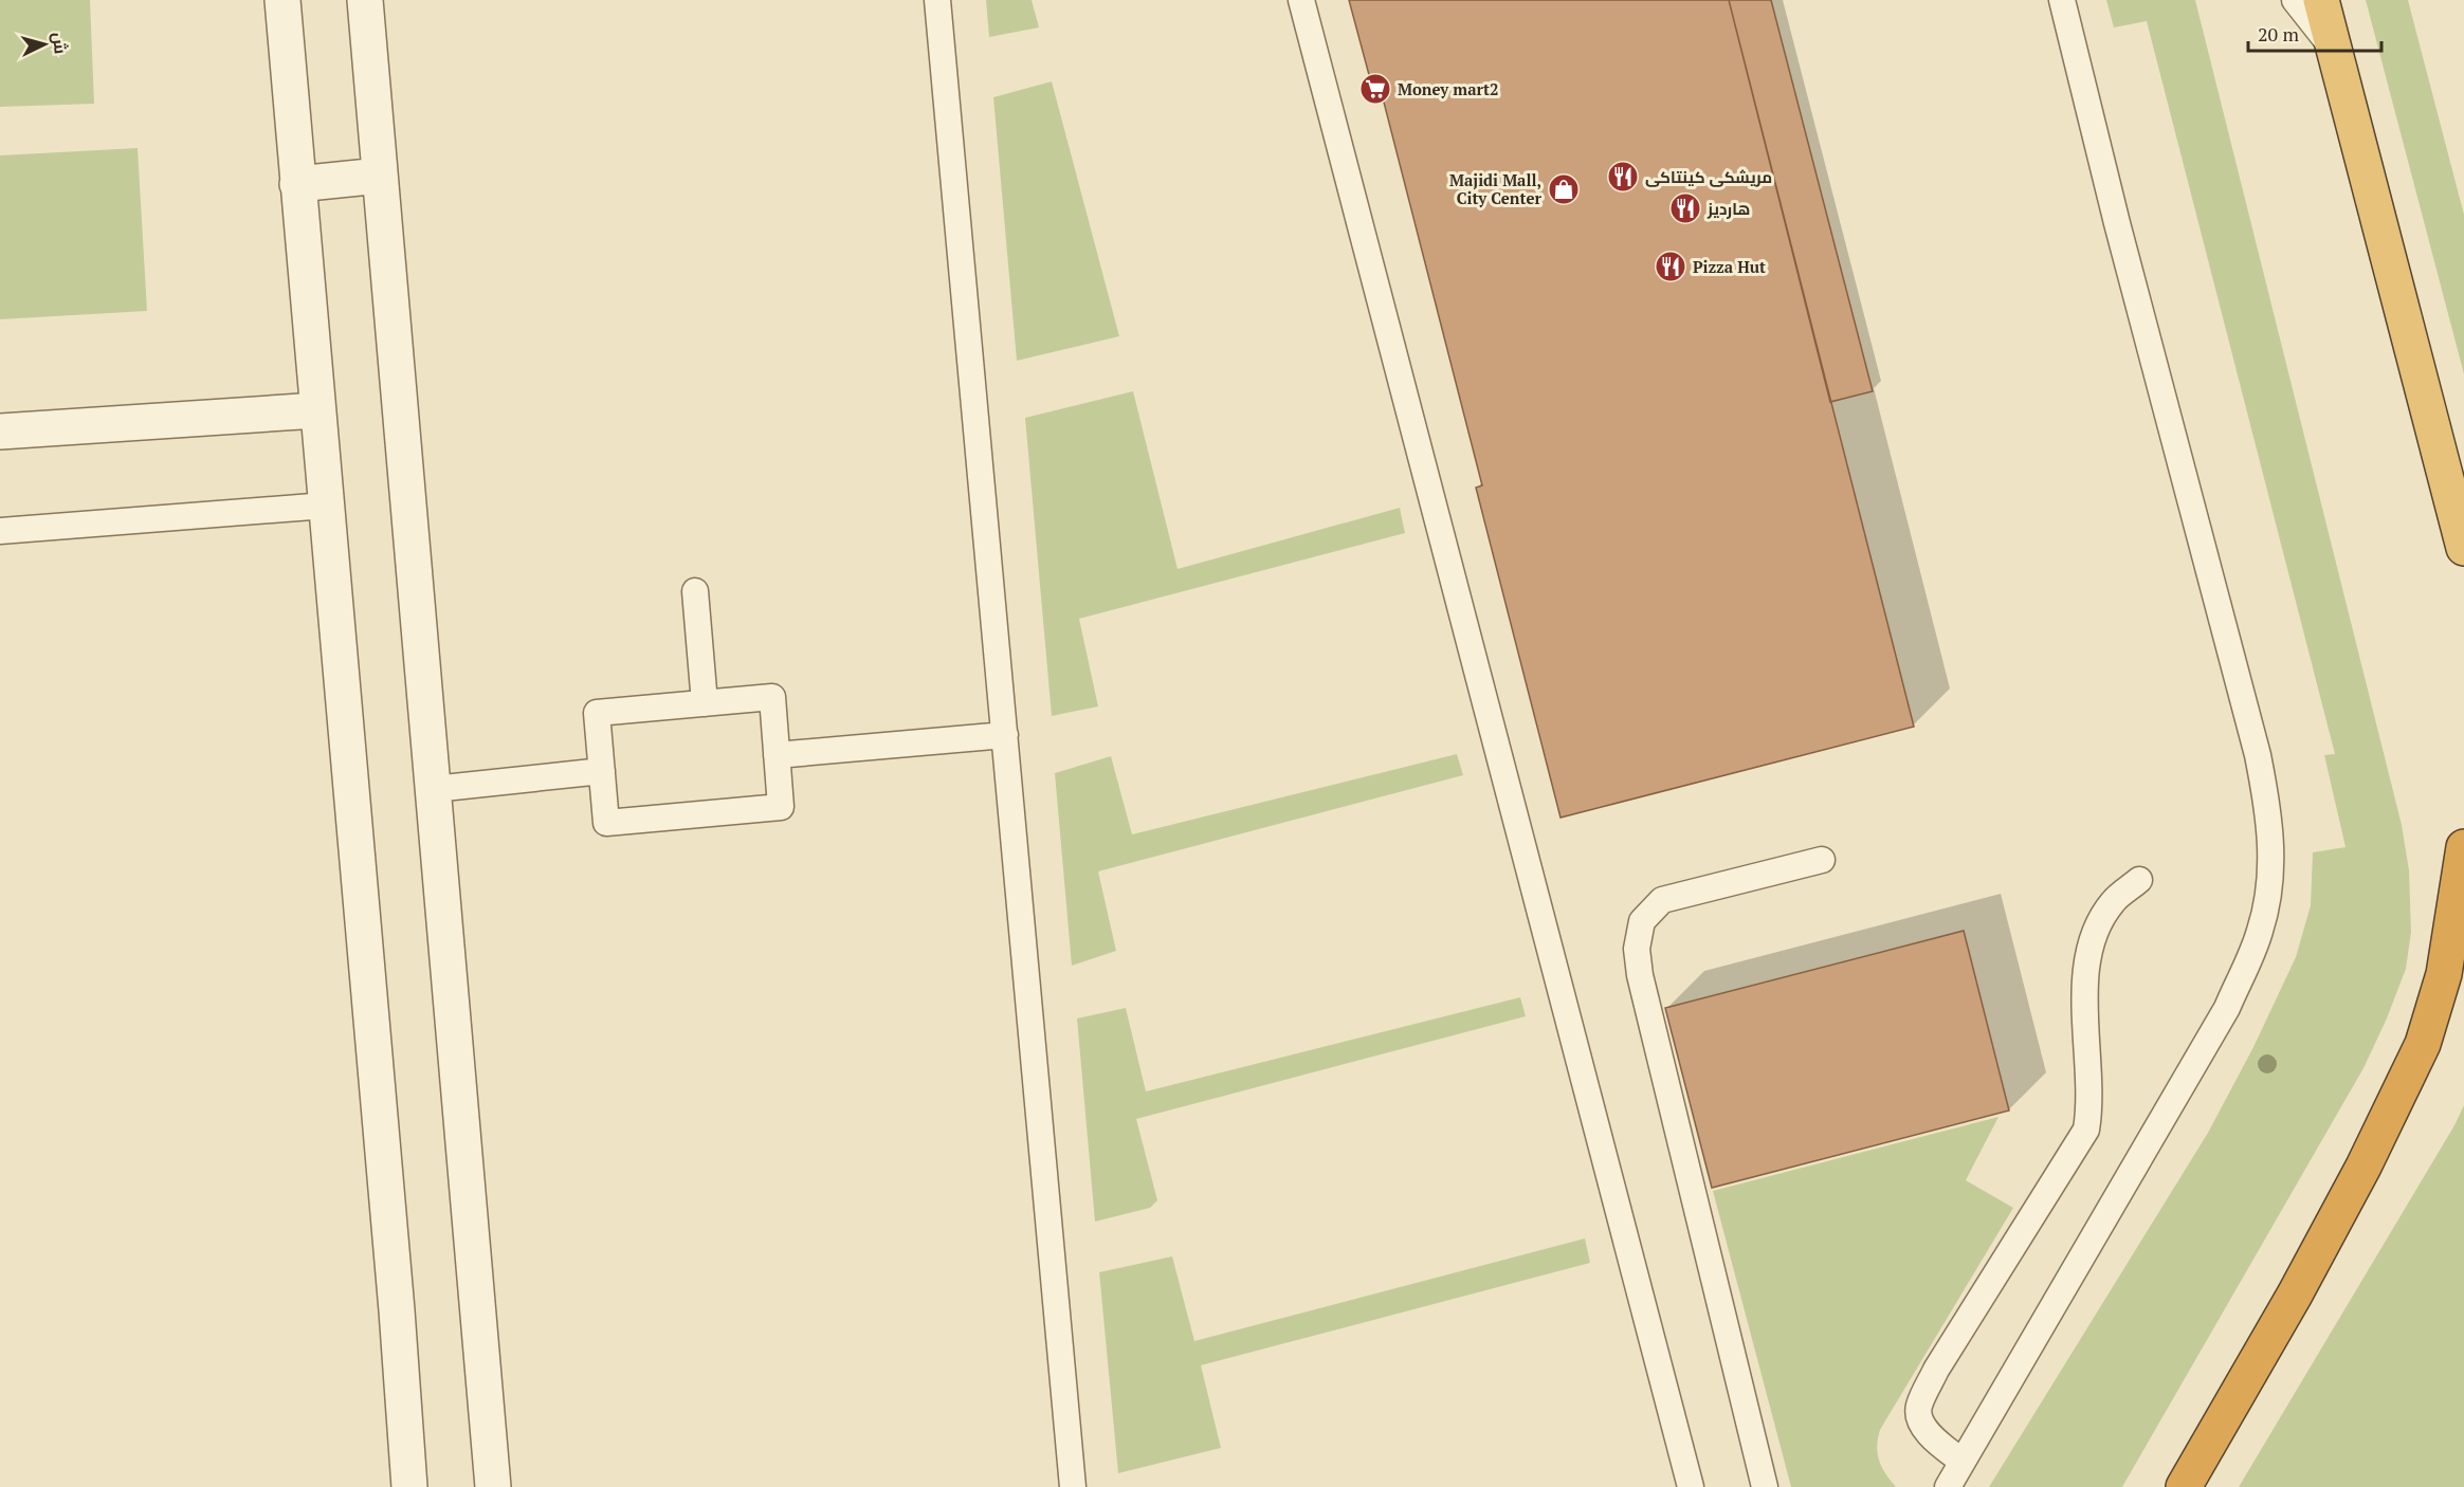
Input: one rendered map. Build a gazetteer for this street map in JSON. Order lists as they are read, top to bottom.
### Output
{
  "places": {
    "supermarket": ["Money mart2"],
    "restaurant": ["مریشکی کینتاکی", "هاردیز", "Pizza Hut"],
    "shop": ["Majidi Mall, City Center"]
  },
  "scale_bar": "20 m",
  "north": "right"
}
